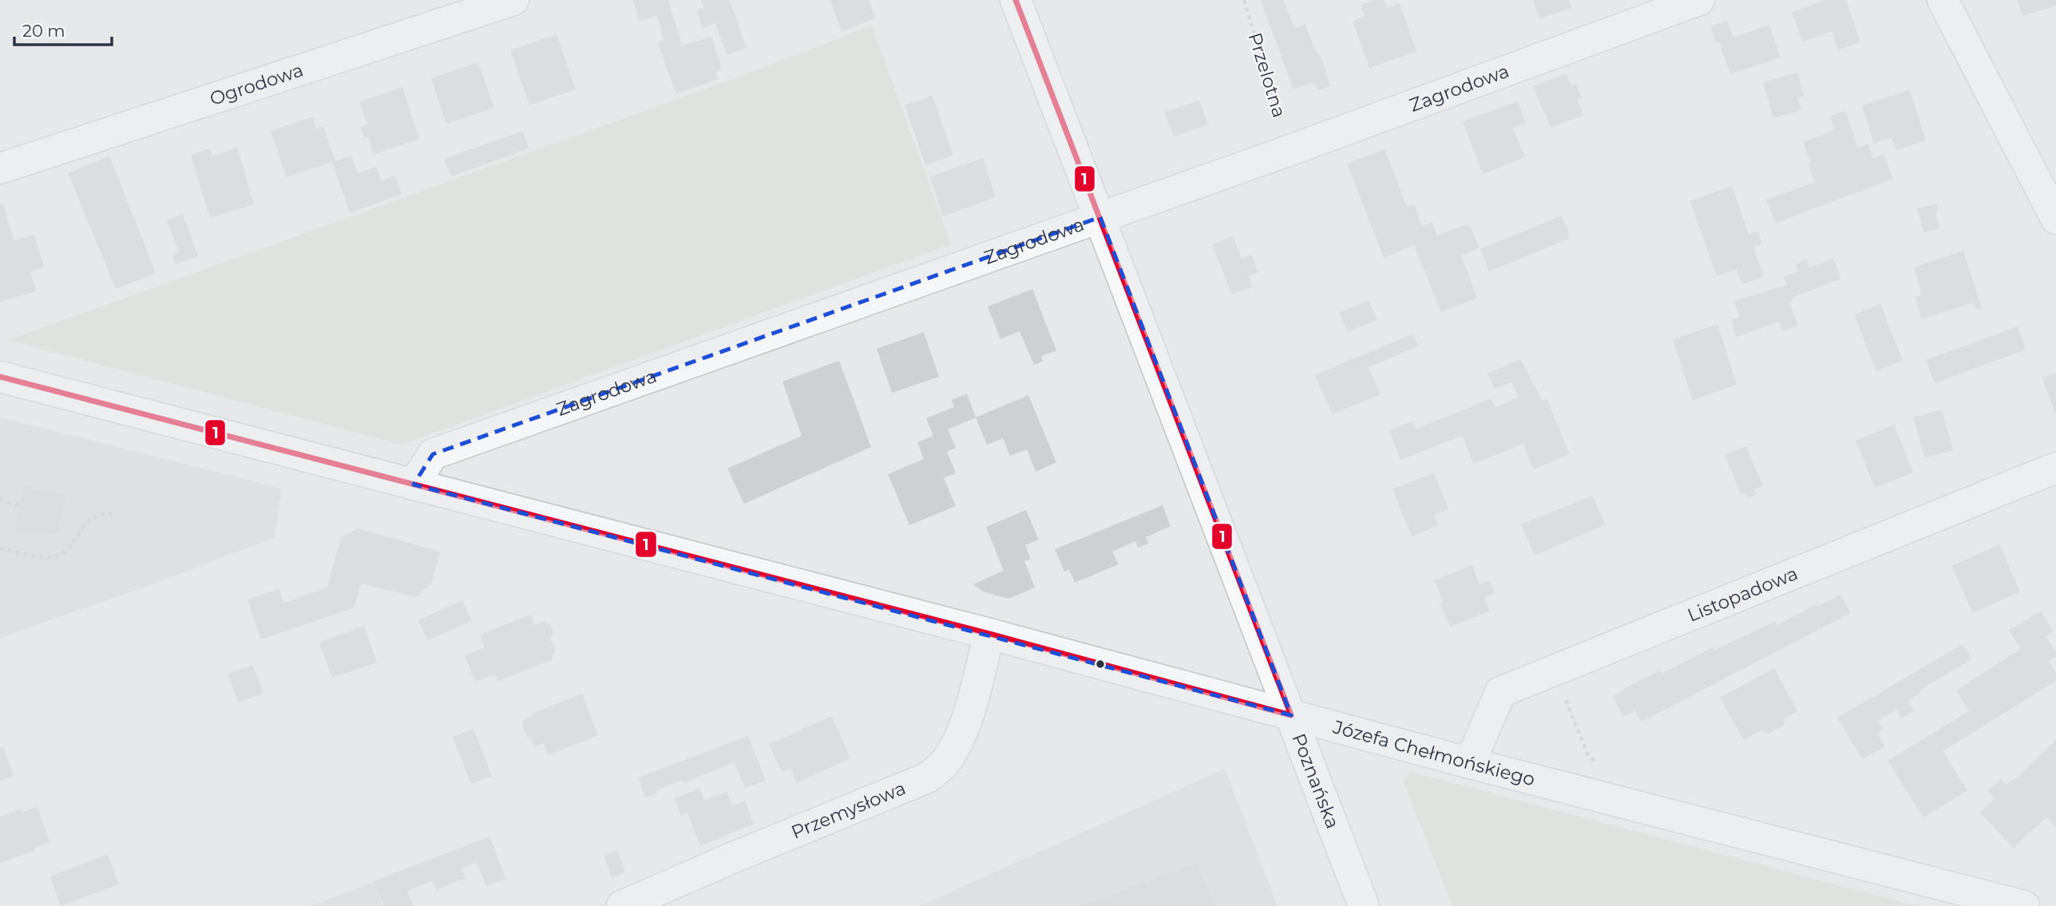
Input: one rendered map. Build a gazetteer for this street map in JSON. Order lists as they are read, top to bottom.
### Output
{
  "streets": {
    "main road": ["Poznańska"],
    "street": [
      "Ogrodowa",
      "Zagrodowa",
      "Listopadowa",
      "Józefa Chełmońskiego",
      "Przemysłowa"
    ],
    "path": ["Przelotna"]
  },
  "crossings": [
    ["Przelotna", "Zagrodowa"],
    ["Zagrodowa", "Józefa Chełmońskiego"],
    ["Zagrodowa", "Poznańska"],
    ["Listopadowa", "Józefa Chełmońskiego"],
    ["Józefa Chełmońskiego", "Poznańska"],
    ["Józefa Chełmońskiego", "Przemysłowa"]
  ],
  "lines": ["transit line 1"],
  "scale_bar": "20 m"
}
